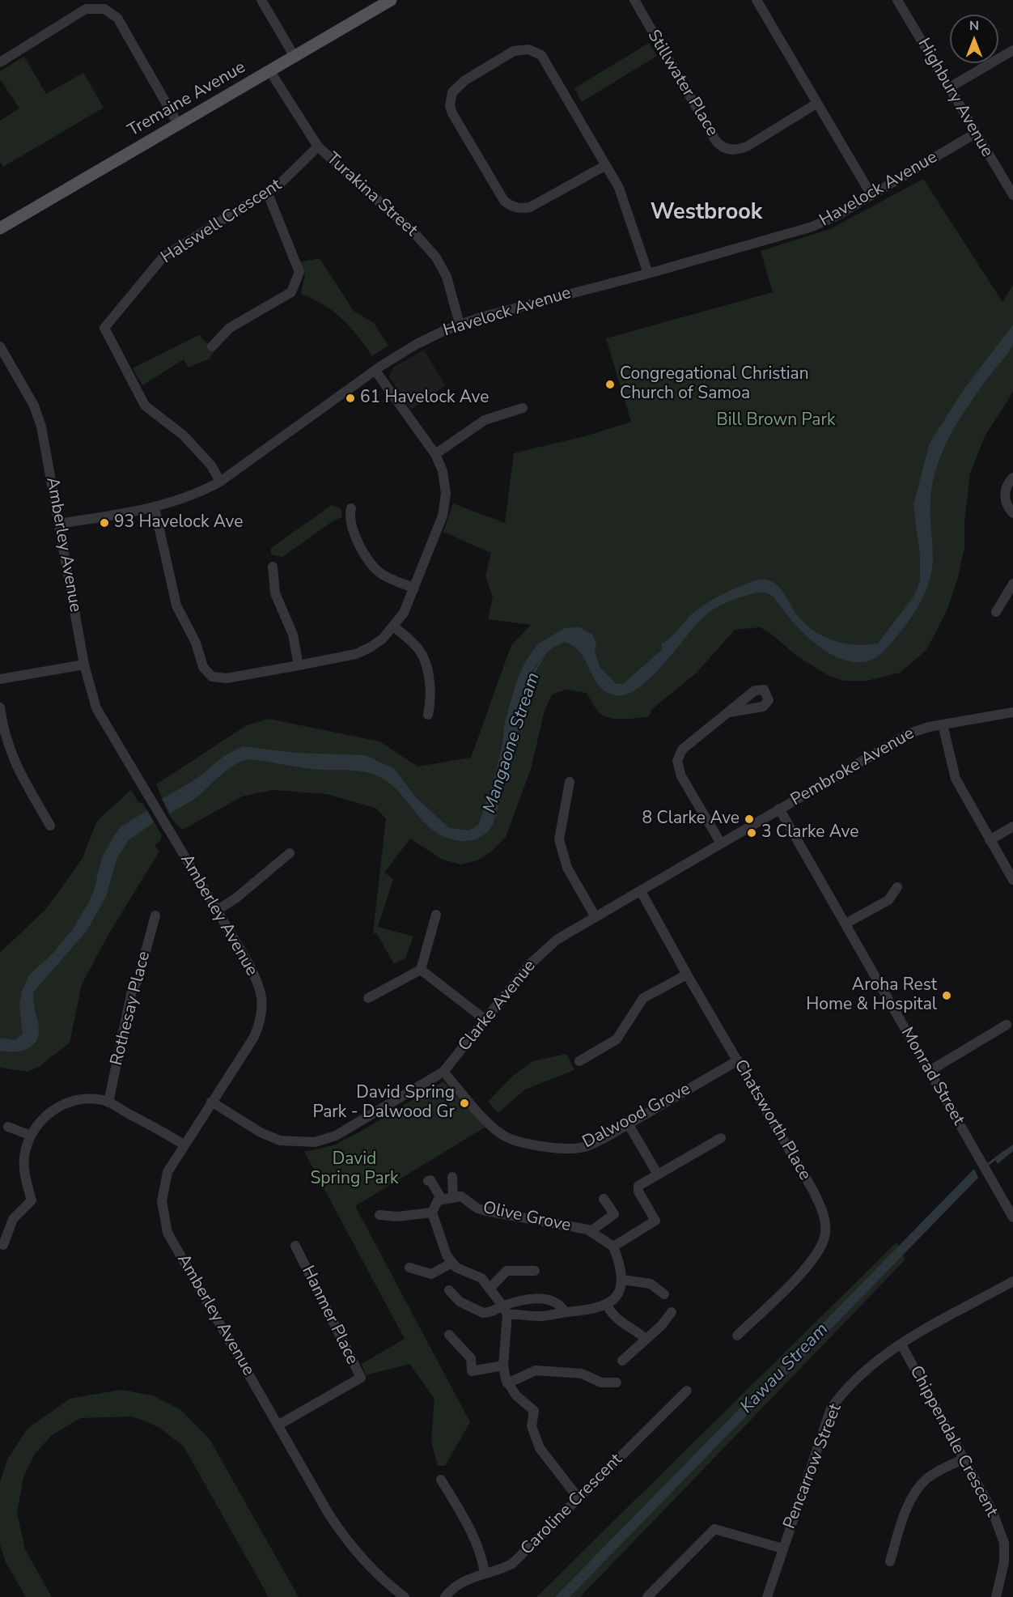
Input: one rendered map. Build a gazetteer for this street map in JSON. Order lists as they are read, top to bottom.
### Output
{
  "streets": {
    "main road": ["Tremaine Avenue"],
    "street": [
      "Stillwater Place",
      "Highbury Avenue",
      "Havelock Avenue",
      "Turakina Street",
      "Halswell Crescent",
      "Amberley Avenue",
      "Pembroke Avenue",
      "Clarke Avenue",
      "Rothesay Place",
      "Monrad Street",
      "Dalwood Grove",
      "Chatsworth Place",
      "Olive Grove",
      "Hanmer Place",
      "Chippendale Crescent",
      "Pencarrow Street",
      "Caroline Crescent"
    ]
  },
  "crossings": [
    ["Highbury Avenue", "Havelock Avenue"],
    ["Tremaine Avenue", "Turakina Street"],
    ["Havelock Avenue", "Turakina Street"],
    ["Havelock Avenue", "Halswell Crescent"],
    ["Havelock Avenue", "Amberley Avenue"],
    ["Turakina Street", "Halswell Crescent"],
    ["Amberley Avenue", "Clarke Avenue"],
    ["Amberley Avenue", "Hanmer Place"],
    ["Pembroke Avenue", "Clarke Avenue"],
    ["Pembroke Avenue", "Monrad Street"],
    ["Clarke Avenue", "Monrad Street"],
    ["Clarke Avenue", "Dalwood Grove"],
    ["Clarke Avenue", "Chatsworth Place"],
    ["Dalwood Grove", "Chatsworth Place"],
    ["Chippendale Crescent", "Pencarrow Street"]
  ],
  "districts": ["Westbrook"],
  "water": ["Mangaone Stream", "Kawau Stream"],
  "parks": ["Bill Brown Park", "David Spring Park"],
  "places": [
    "Congregational Christian Church of Samoa",
    "61 Havelock Ave",
    "93 Havelock Ave",
    "8 Clarke Ave",
    "3 Clarke Ave",
    "Aroha Rest Home & Hospital",
    "David Spring Park - Dalwood Gr"
  ],
  "north": "top"
}
